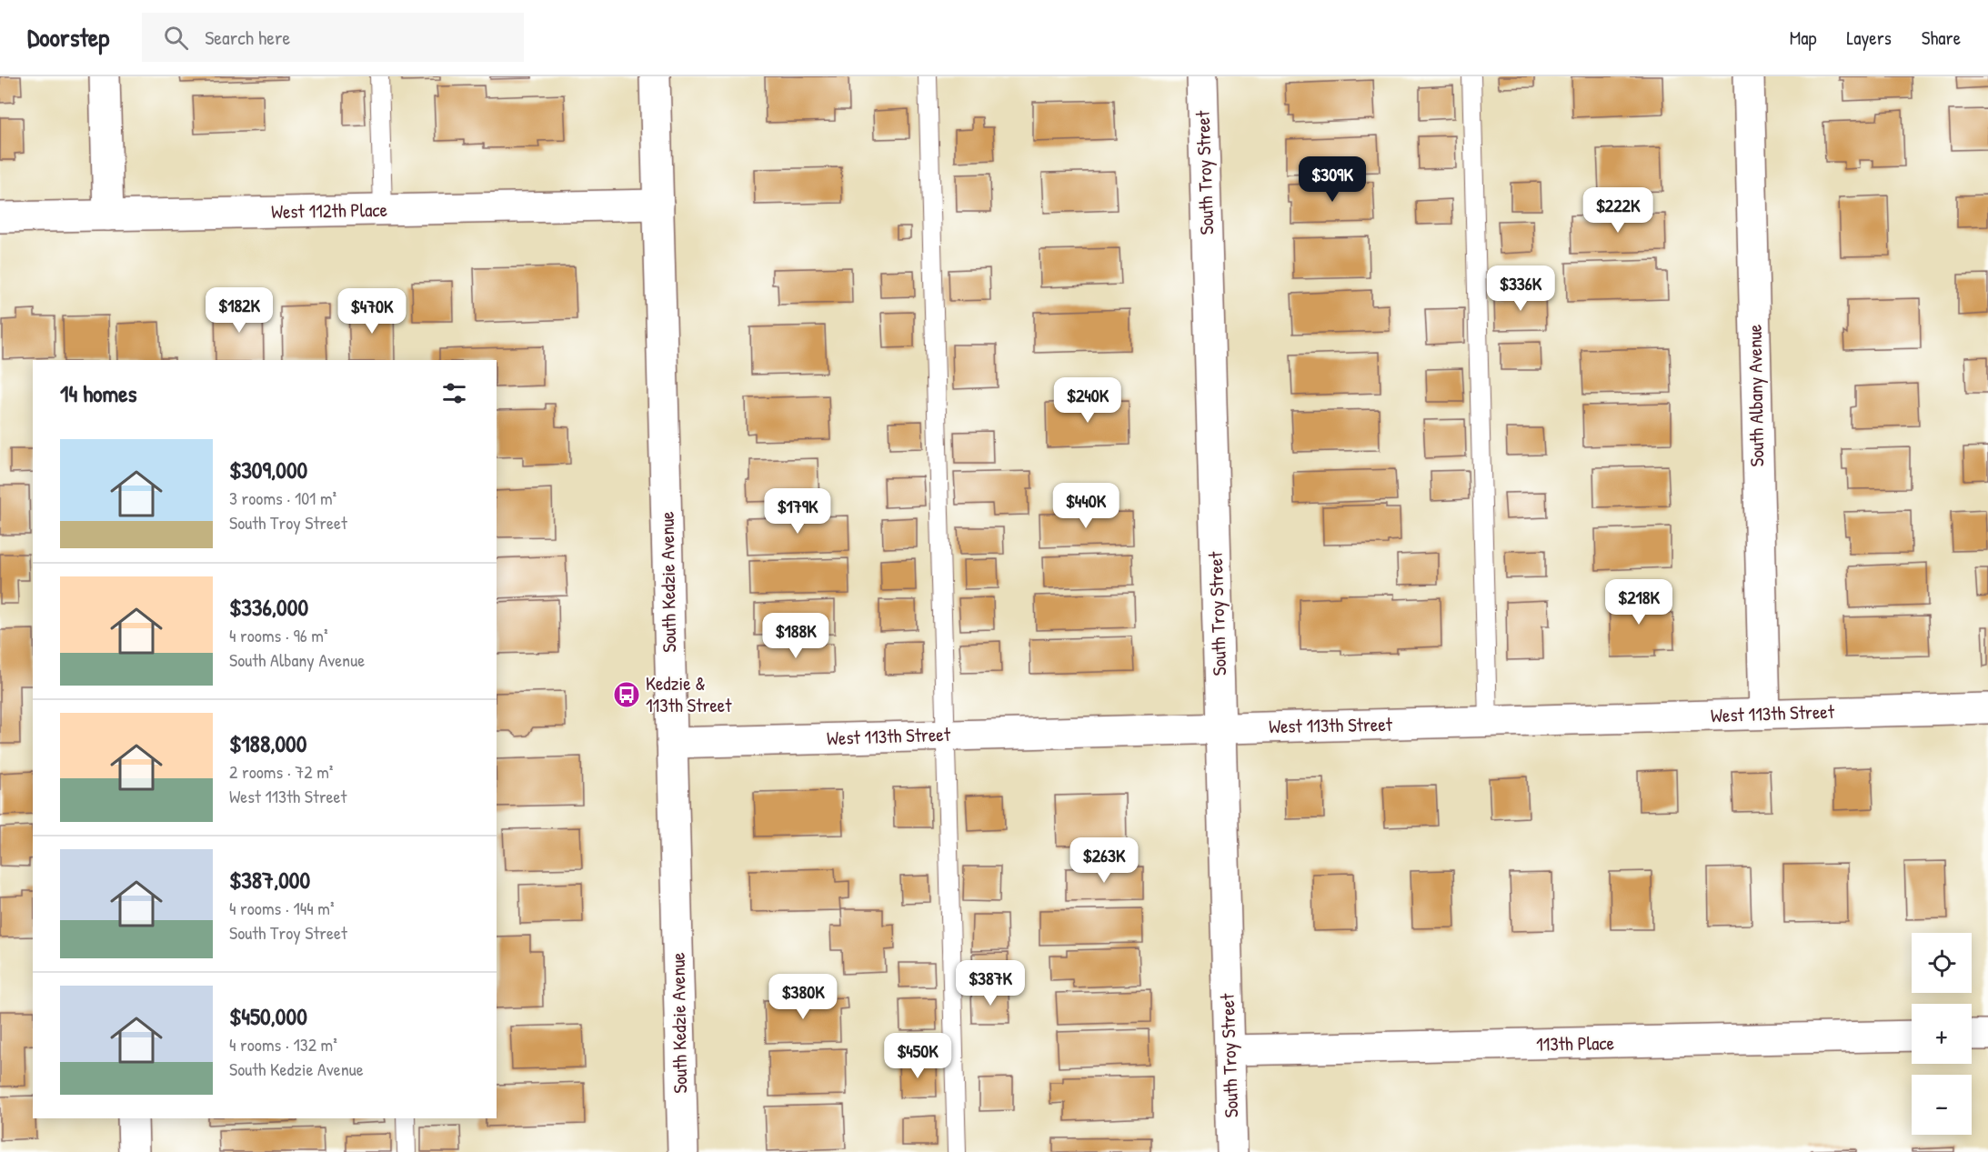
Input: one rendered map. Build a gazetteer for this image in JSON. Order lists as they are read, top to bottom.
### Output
{
  "streets": {
    "street": [
      "South Troy Street",
      "West 112th Place",
      "South Albany Avenue",
      "South Kedzie Avenue",
      "West 113th Street",
      "113th Place"
    ]
  },
  "crossings": [
    ["South Troy Street", "West 113th Street"],
    ["South Troy Street", "113th Place"],
    ["West 112th Place", "South Kedzie Avenue"],
    ["South Albany Avenue", "West 113th Street"],
    ["South Kedzie Avenue", "West 113th Street"]
  ],
  "places": {
    "bus stop": ["Kedzie & 113th Street"]
  },
  "page": {
    "header": "Doorstep",
    "search": "Search here",
    "nav": ["Map", "Layers", "Share"],
    "price": [
      "$309K",
      "$222K",
      "$336K",
      "$182K",
      "$470K",
      "$240K",
      "$440K",
      "$179K",
      "$218K",
      "$188K",
      "$263K",
      "$387K",
      "$380K",
      "$450K"
    ],
    "heading": "14 homes",
    "list": [
      {
        "name": "$309,000",
        "note": "3 rooms · 101 m² · South Troy Street"
      },
      {
        "name": "$336,000",
        "note": "4 rooms · 96 m² · South Albany Avenue"
      },
      {
        "name": "$188,000",
        "note": "2 rooms · 72 m² · West 113th Street"
      },
      {
        "name": "$387,000",
        "note": "4 rooms · 144 m² · South Troy Street"
      },
      {
        "name": "$450,000",
        "note": "4 rooms · 132 m² · South Kedzie Avenue"
      }
    ],
    "map_buttons": ["+", "−"]
  }
}
